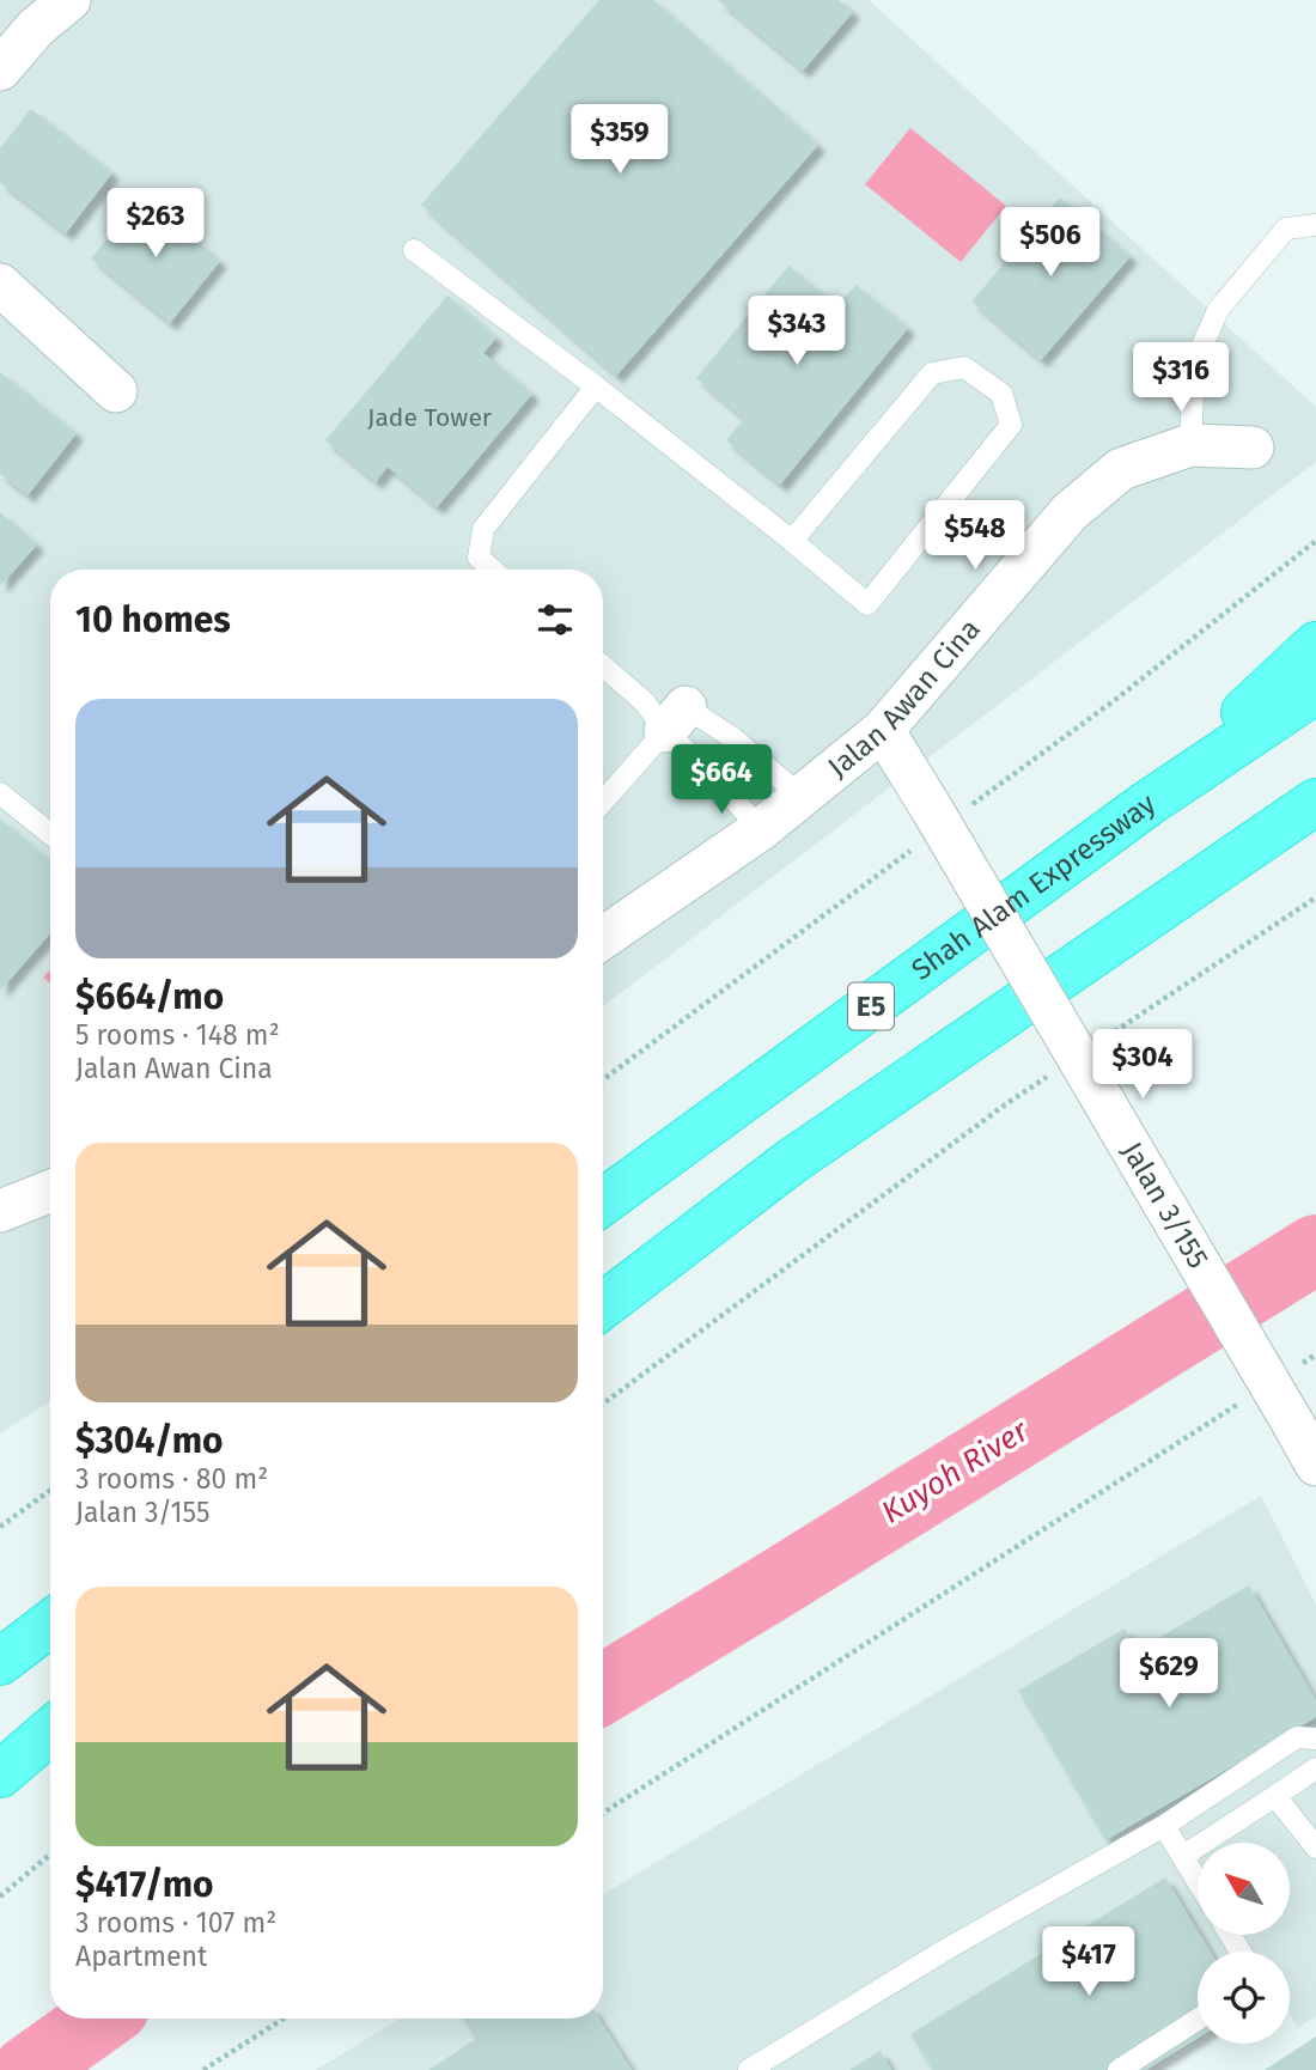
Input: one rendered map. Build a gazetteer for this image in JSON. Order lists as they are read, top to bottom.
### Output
{
  "streets": {
    "highway": ["Shah Alam Expressway", "E5"],
    "street": ["Jalan Awan Cina", "Jalan 3/155"]
  },
  "crossings": [
    ["Jalan Awan Cina", "Jalan 3/155"]
  ],
  "water": ["Kuyoh River"],
  "house_numbers": ["Jade Tower"],
  "north": "top left",
  "page": {
    "price": [
      "$359",
      "$263",
      "$506",
      "$343",
      "$316",
      "$548",
      "$664",
      "$304",
      "$629",
      "$417"
    ],
    "heading": "10 homes",
    "list": [
      {
        "name": "$664/mo",
        "note": "5 rooms · 148 m² · Jalan Awan Cina"
      },
      {
        "name": "$304/mo",
        "note": "3 rooms · 80 m² · Jalan 3/155"
      },
      {
        "name": "$417/mo",
        "note": "3 rooms · 107 m² · Apartment"
      }
    ]
  }
}
